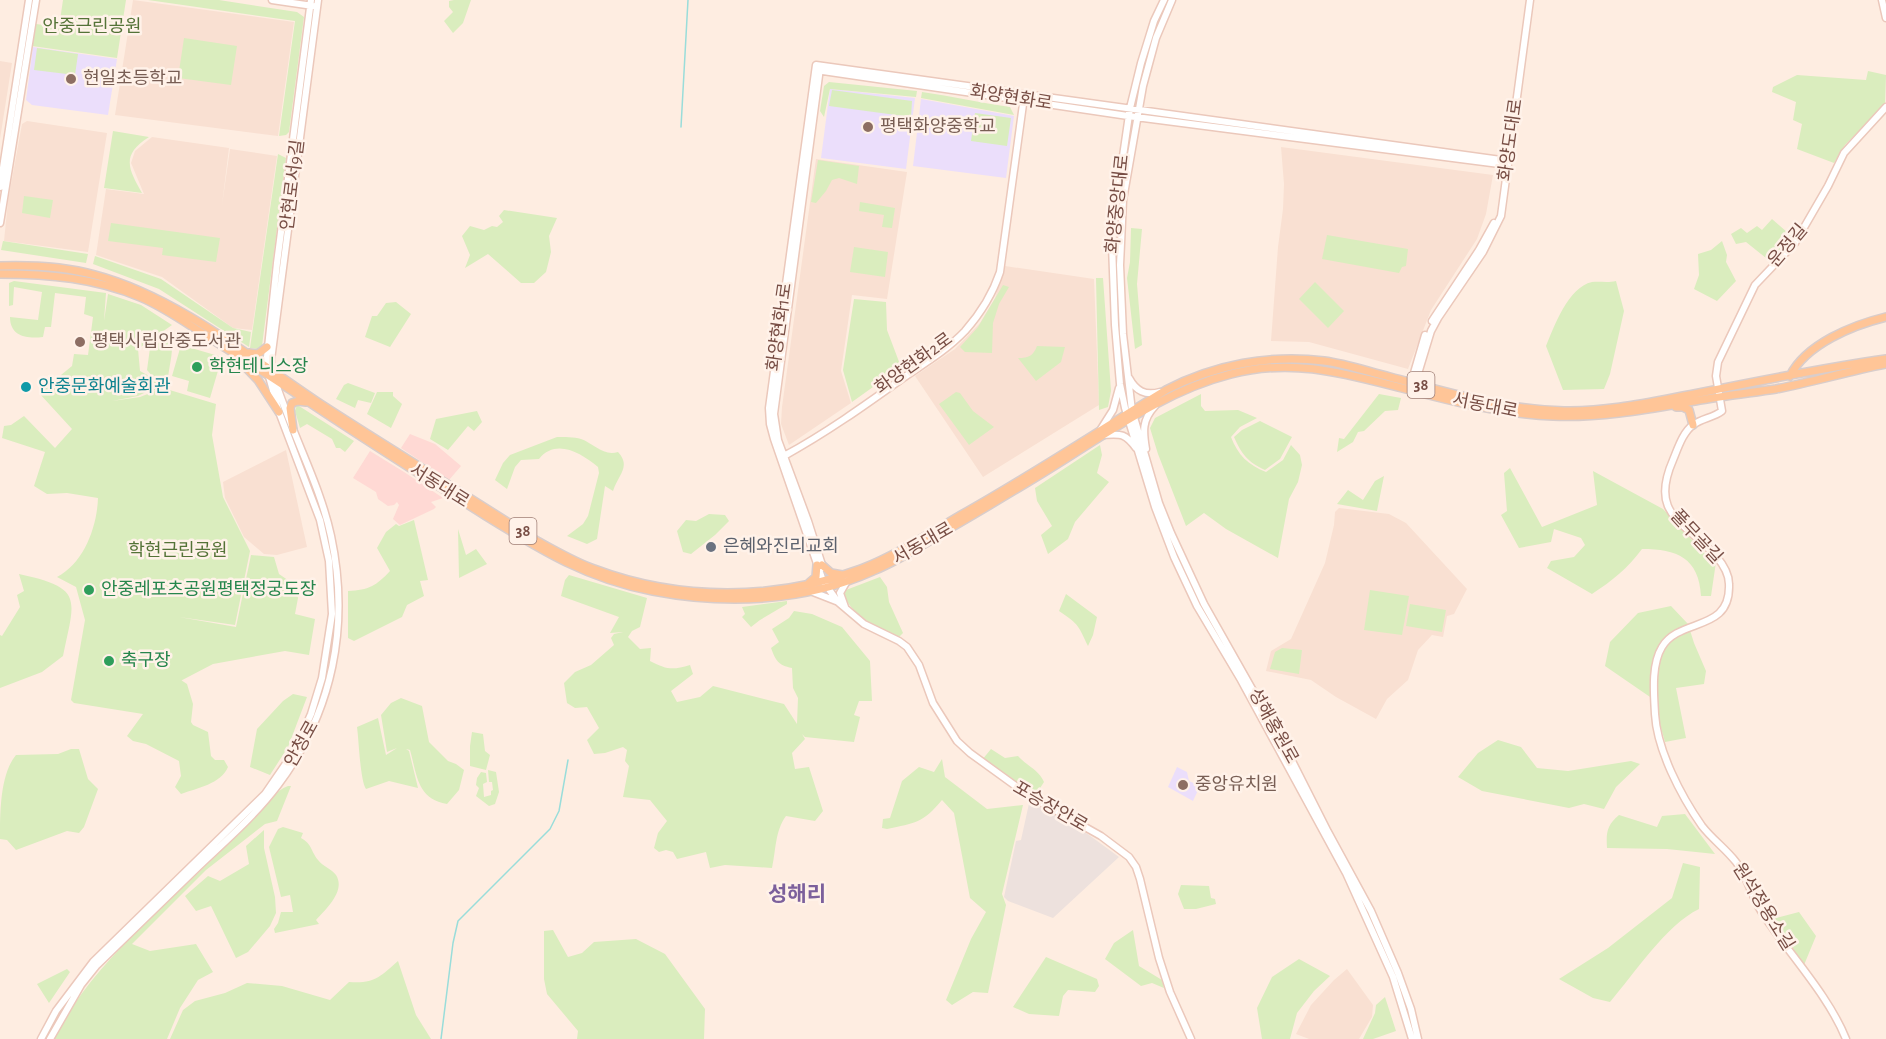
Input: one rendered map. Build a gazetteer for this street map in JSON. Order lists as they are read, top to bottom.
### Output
{
  "streets": {
    "main road": ["38", "서동대로"],
    "street": [
      "화양현화로",
      "화양도대로",
      "안현로서9길",
      "화양중앙대로",
      "운정길",
      "화양현화1로",
      "화양현화2로",
      "풀무골길",
      "성해홍원로",
      "안청로",
      "포승장안로",
      "원석정용소길"
    ]
  },
  "crossings": [
    ["화양현화로", "화양중앙대로"],
    ["화양현화로", "화양현화1로"],
    ["화양현화로", "화양현화2로"],
    ["화양도대로", "서동대로"],
    ["안현로서9길", "서동대로"],
    ["안현로서9길", "안청로"],
    ["화양중앙대로", "서동대로"],
    ["화양중앙대로", "성해홍원로"],
    ["운정길", "서동대로"],
    ["화양현화1로", "화양현화2로"],
    ["화양현화1로", "서동대로"],
    ["서동대로", "성해홍원로"],
    ["서동대로", "안청로"],
    ["풀무골길", "원석정용소길"]
  ],
  "districts": ["성해리"],
  "parks": ["안중근린공원", "학현근린공원"],
  "places": [
    "현일초등학교",
    "평택화양중학교",
    "평택시립안중도서관",
    "학현테니스장",
    "안중문화예술회관",
    "은혜와진리교회",
    "안중레포츠공원평택정궁도장",
    "축구장",
    "중앙유치원"
  ]
}
